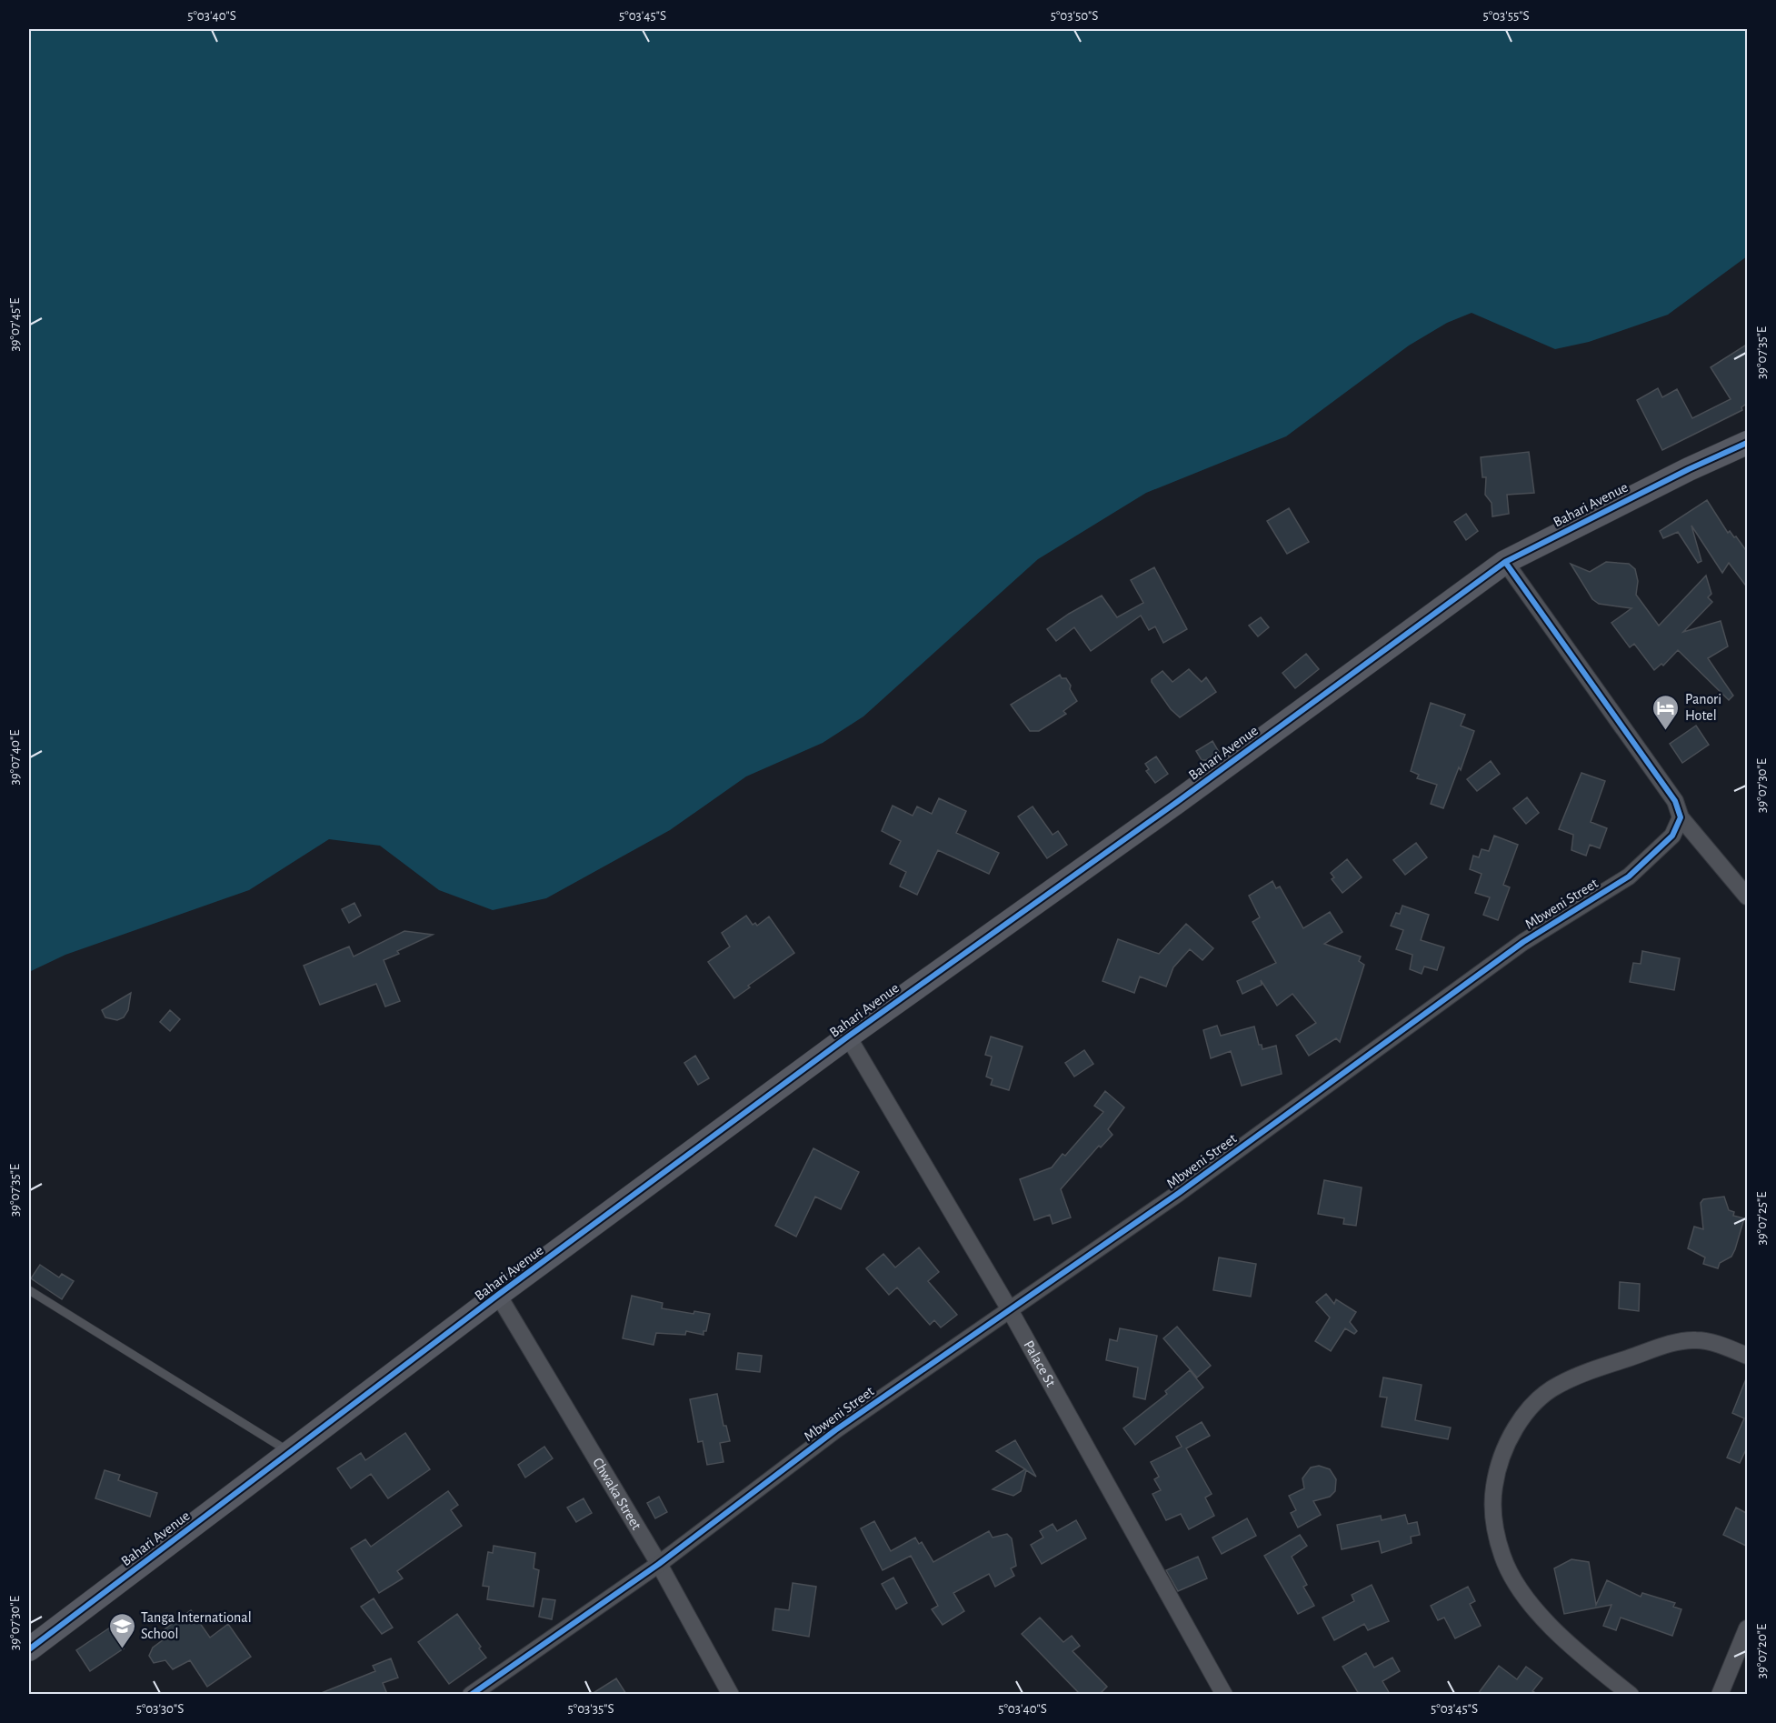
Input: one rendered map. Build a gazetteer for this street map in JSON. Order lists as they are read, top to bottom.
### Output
{
  "streets": {
    "street": [
      "Bahari Avenue",
      "Mbweni Street",
      "Palace St",
      "Chwaka Street"
    ]
  },
  "crossings": [
    ["Bahari Avenue", "Palace St"],
    ["Bahari Avenue", "Chwaka Street"],
    ["Mbweni Street", "Palace St"],
    ["Mbweni Street", "Chwaka Street"]
  ],
  "places": {
    "hotel": ["Panori Hotel"],
    "school or university": ["Tanga International School"]
  },
  "coordinates": [
    "5°03'40\"S",
    "5°03'45\"S",
    "5°03'50\"S",
    "5°03'55\"S",
    "39°07'45\"E",
    "39°07'35\"E",
    "39°07'40\"E",
    "39°07'30\"E",
    "39°07'25\"E",
    "39°07'20\"E",
    "5°03'30\"S",
    "5°03'35\"S"
  ]
}
